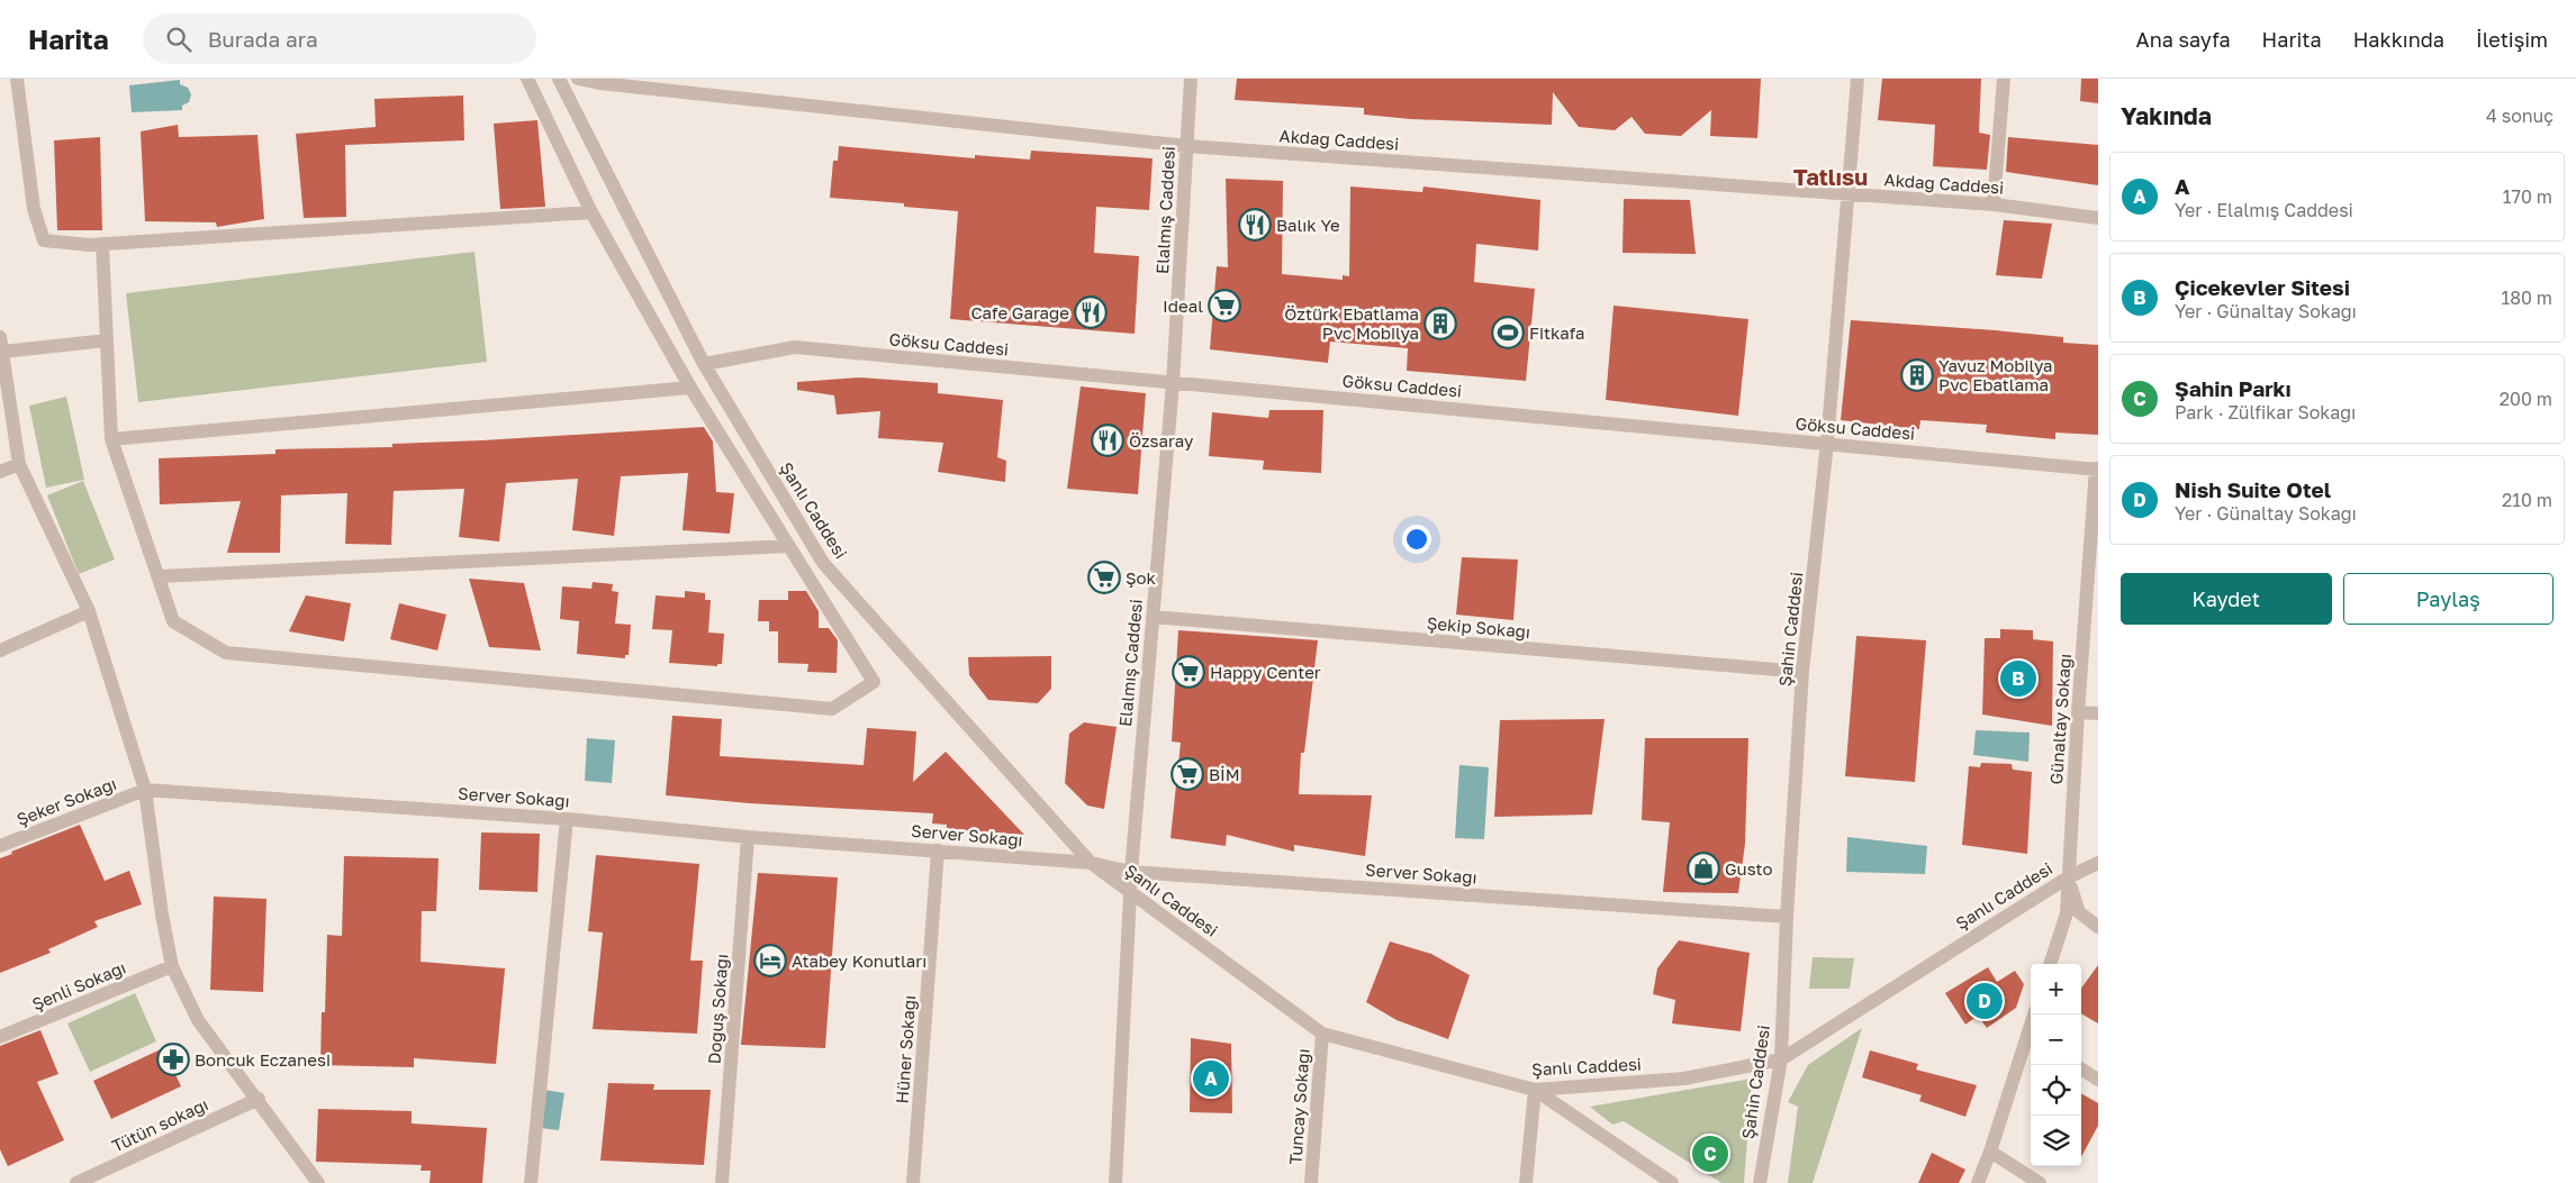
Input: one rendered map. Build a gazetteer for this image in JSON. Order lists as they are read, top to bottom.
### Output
{
  "streets": {
    "street": [
      "Akdağ Caddesi",
      "Elalmış Caddesi",
      "Göksu Caddesi",
      "Şanlı Caddesi",
      "Şekip Sokağı",
      "Şahin Caddesi",
      "Günaltay Sokağı",
      "Server Sokağı",
      "Şeker Sokağı",
      "Şenli Sokağı",
      "Doğuş Sokağı",
      "Hüner Sokağı",
      "Tuncay Sokağı",
      "Tütün sokağı"
    ]
  },
  "crossings": [
    ["Akdağ Caddesi", "Elalmış Caddesi"],
    ["Akdağ Caddesi", "Şahin Caddesi"],
    ["Elalmış Caddesi", "Göksu Caddesi"],
    ["Elalmış Caddesi", "Şanlı Caddesi"],
    ["Elalmış Caddesi", "Şekip Sokağı"],
    ["Elalmış Caddesi", "Server Sokağı"],
    ["Göksu Caddesi", "Şanlı Caddesi"],
    ["Göksu Caddesi", "Şahin Caddesi"],
    ["Göksu Caddesi", "Günaltay Sokağı"],
    ["Şanlı Caddesi", "Şahin Caddesi"],
    ["Şanlı Caddesi", "Günaltay Sokağı"],
    ["Şanlı Caddesi", "Server Sokağı"],
    ["Şanlı Caddesi", "Tuncay Sokağı"],
    ["Şekip Sokağı", "Şahin Caddesi"],
    ["Şahin Caddesi", "Server Sokağı"],
    ["Server Sokağı", "Şeker Sokağı"],
    ["Server Sokağı", "Doğuş Sokağı"],
    ["Server Sokağı", "Hüner Sokağı"]
  ],
  "districts": ["Tatlısu"],
  "places": {
    "restaurant": ["Balık Ye", "Cafe Garage", "Özsaray"],
    "supermarket": [
      "Ideal",
      "Şok",
      "Happy Center",
      "BİM"
    ],
    "building": ["Öztürk Ebatlama Pvc Mobilya", "Yavuz Mobilya Pvc Ebatlama"],
    "sports": ["Fitkafa"],
    "shop": ["Gusto"],
    "hotel": ["Atabey Konutları"],
    "pharmacy": ["Boncuk Eczanesi"]
  },
  "page": {
    "header": "Harita",
    "search": "Burada ara",
    "nav": [
      "Ana sayfa",
      "Harita",
      "Hakkında",
      "İletişim"
    ],
    "heading": ["Yakında", "4 sonuç"],
    "list": [
      {
        "mark": "A",
        "name": "A",
        "note": "Yer · Elalmış Caddesi",
        "value": "170 m"
      },
      {
        "mark": "B",
        "name": "Çicekevler Sitesi",
        "note": "Yer · Günaltay Sokağı",
        "value": "180 m"
      },
      {
        "mark": "C",
        "name": "Şahin Parkı",
        "note": "Park · Zülfikar Sokağı",
        "value": "200 m"
      },
      {
        "mark": "D",
        "name": "Nish Suite Otel",
        "note": "Yer · Günaltay Sokağı",
        "value": "210 m"
      }
    ],
    "buttons": ["Kaydet", "Paylaş"],
    "pins": [
      "B",
      "D",
      "A",
      "C"
    ],
    "map_buttons": ["+", "−"]
  }
}
